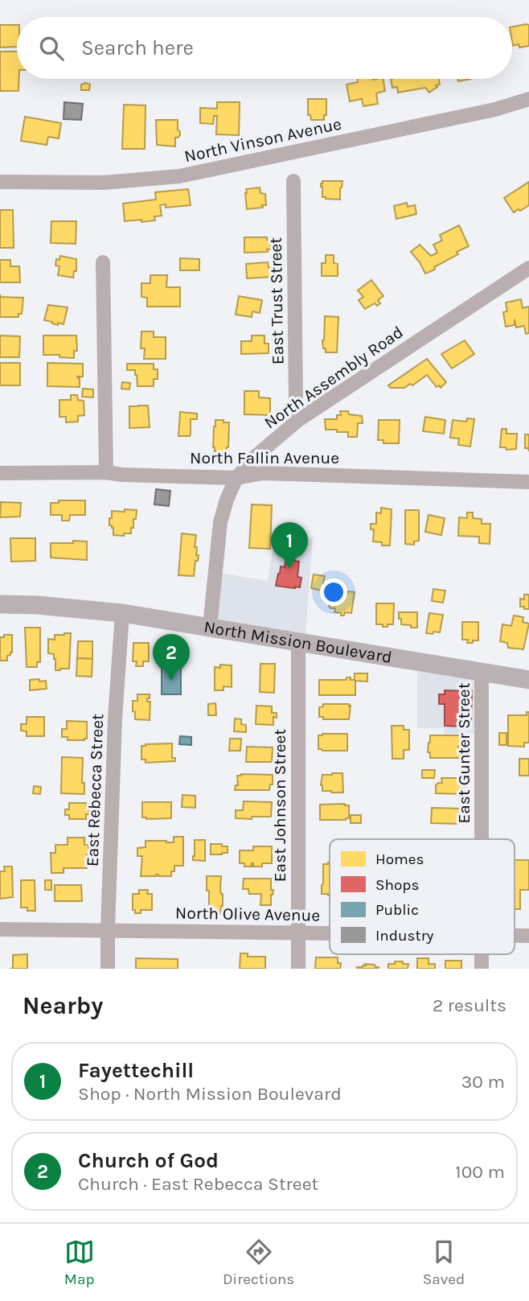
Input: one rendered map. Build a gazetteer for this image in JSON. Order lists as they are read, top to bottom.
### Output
{
  "streets": {
    "main road": ["North Mission Boulevard"],
    "street": [
      "North Vinson Avenue",
      "East Trust Street",
      "North Assembly Road",
      "North Fallin Avenue",
      "East Gunter Street",
      "East Rebecca Street",
      "East Johnson Street",
      "North Olive Avenue"
    ]
  },
  "crossings": [
    ["East Trust Street", "North Assembly Road"],
    ["North Assembly Road", "North Fallin Avenue"],
    ["North Assembly Road", "North Mission Boulevard"],
    ["North Mission Boulevard", "East Gunter Street"],
    ["North Mission Boulevard", "East Rebecca Street"],
    ["North Mission Boulevard", "East Johnson Street"],
    ["East Rebecca Street", "North Olive Avenue"],
    ["East Johnson Street", "North Olive Avenue"]
  ],
  "legend": [
    "Homes",
    "Shops",
    "Public",
    "Industry"
  ],
  "page": {
    "search": "Search here",
    "pins": ["1", "2"],
    "heading": ["Nearby", "2 results"],
    "list": [
      {
        "mark": "1",
        "name": "Fayettechill",
        "note": "Shop · North Mission Boulevard",
        "value": "30 m"
      },
      {
        "mark": "2",
        "name": "Church of God",
        "note": "Church · East Rebecca Street",
        "value": "100 m"
      }
    ],
    "nav": ["Map", "Directions", "Saved"]
  }
}
